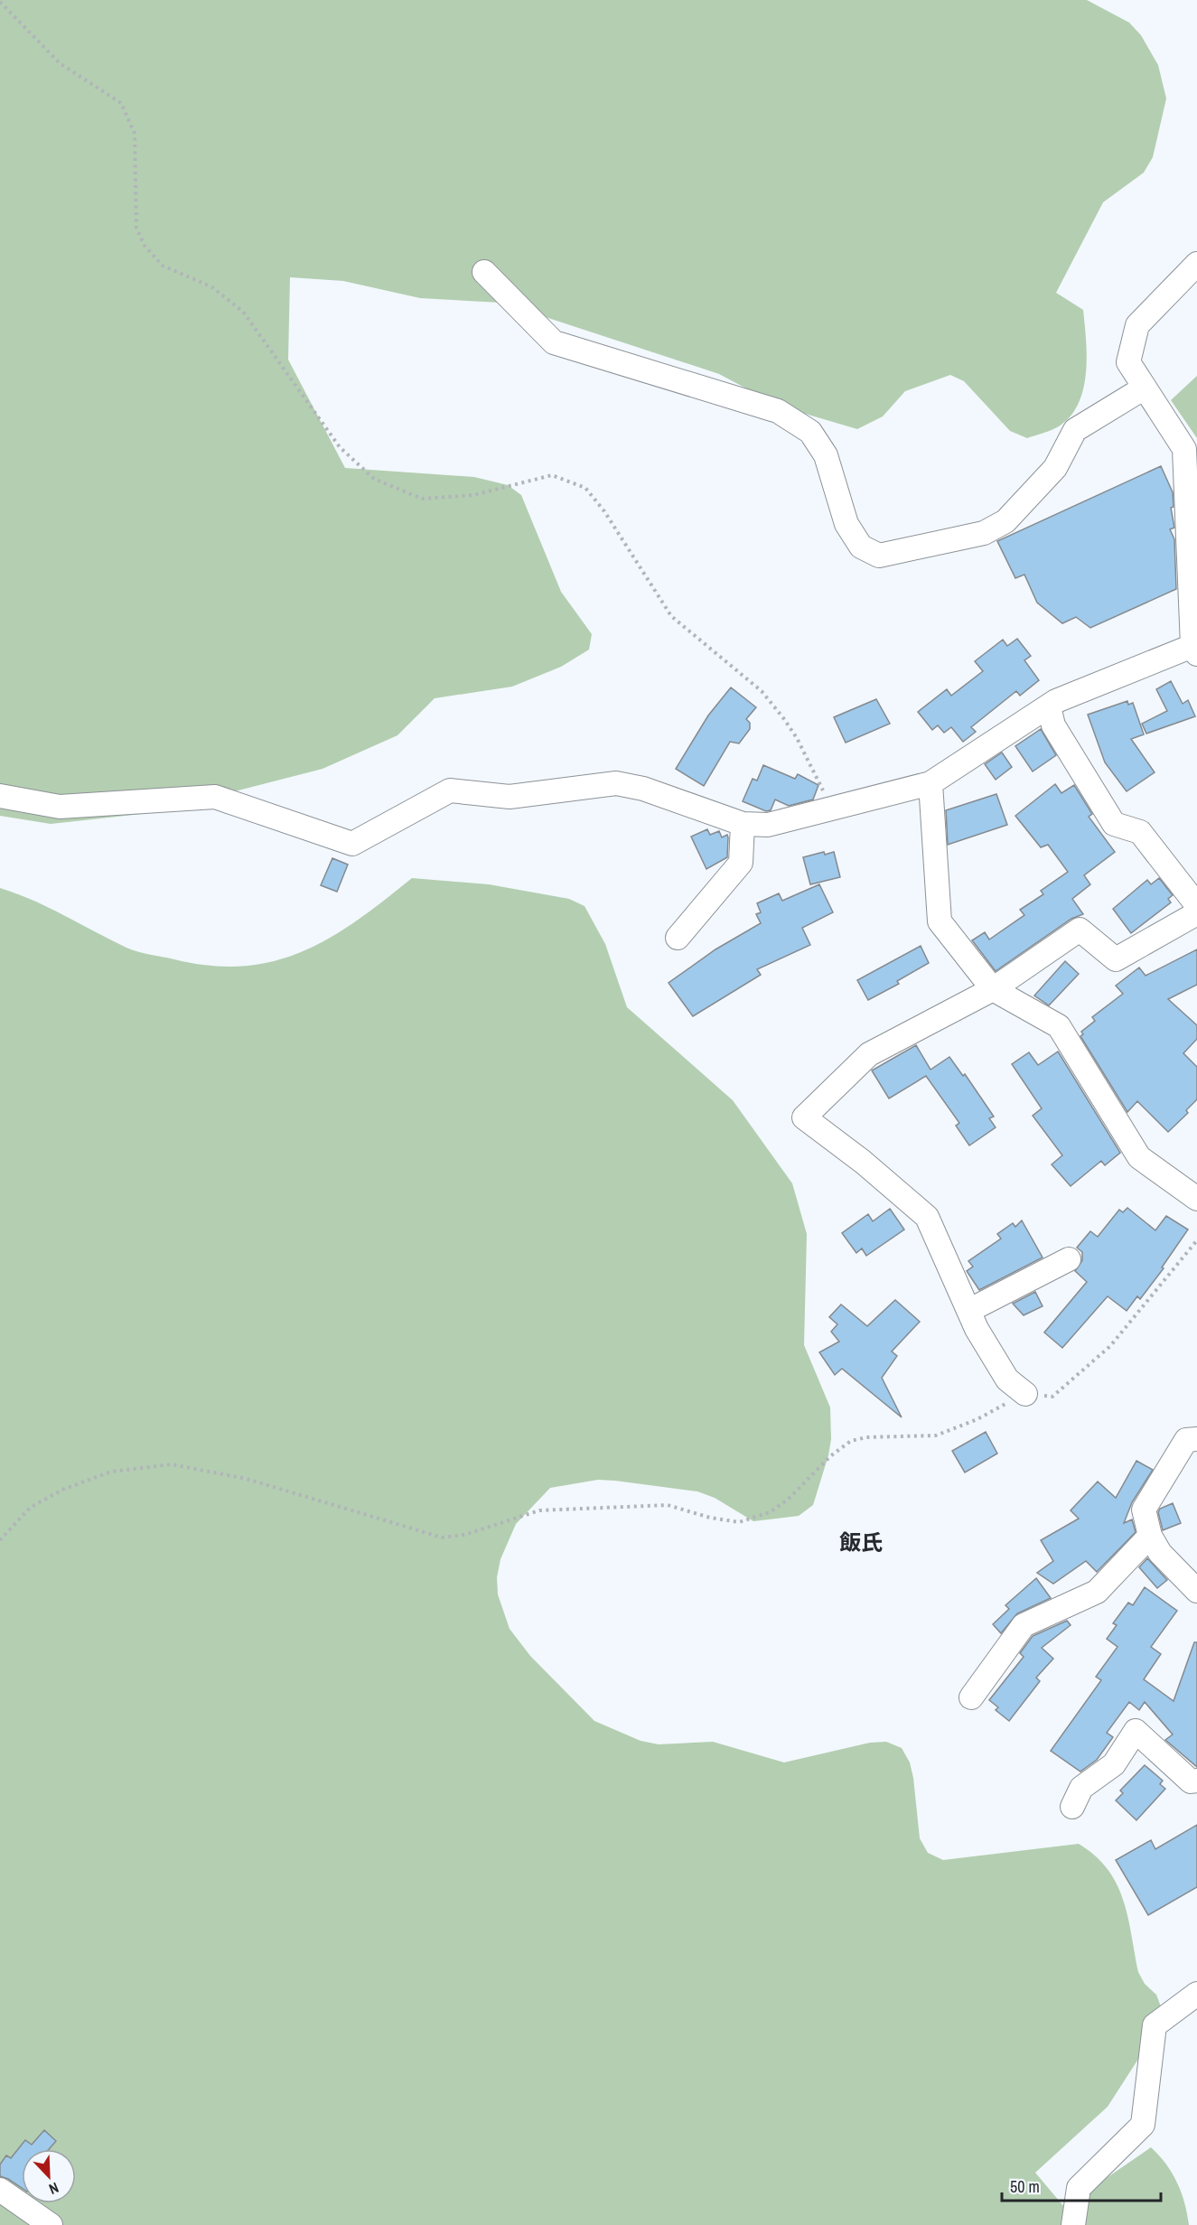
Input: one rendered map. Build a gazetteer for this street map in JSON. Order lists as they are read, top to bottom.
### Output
{
  "districts": ["飯氏"],
  "scale_bar": "50 m",
  "north": "bottom right"
}
